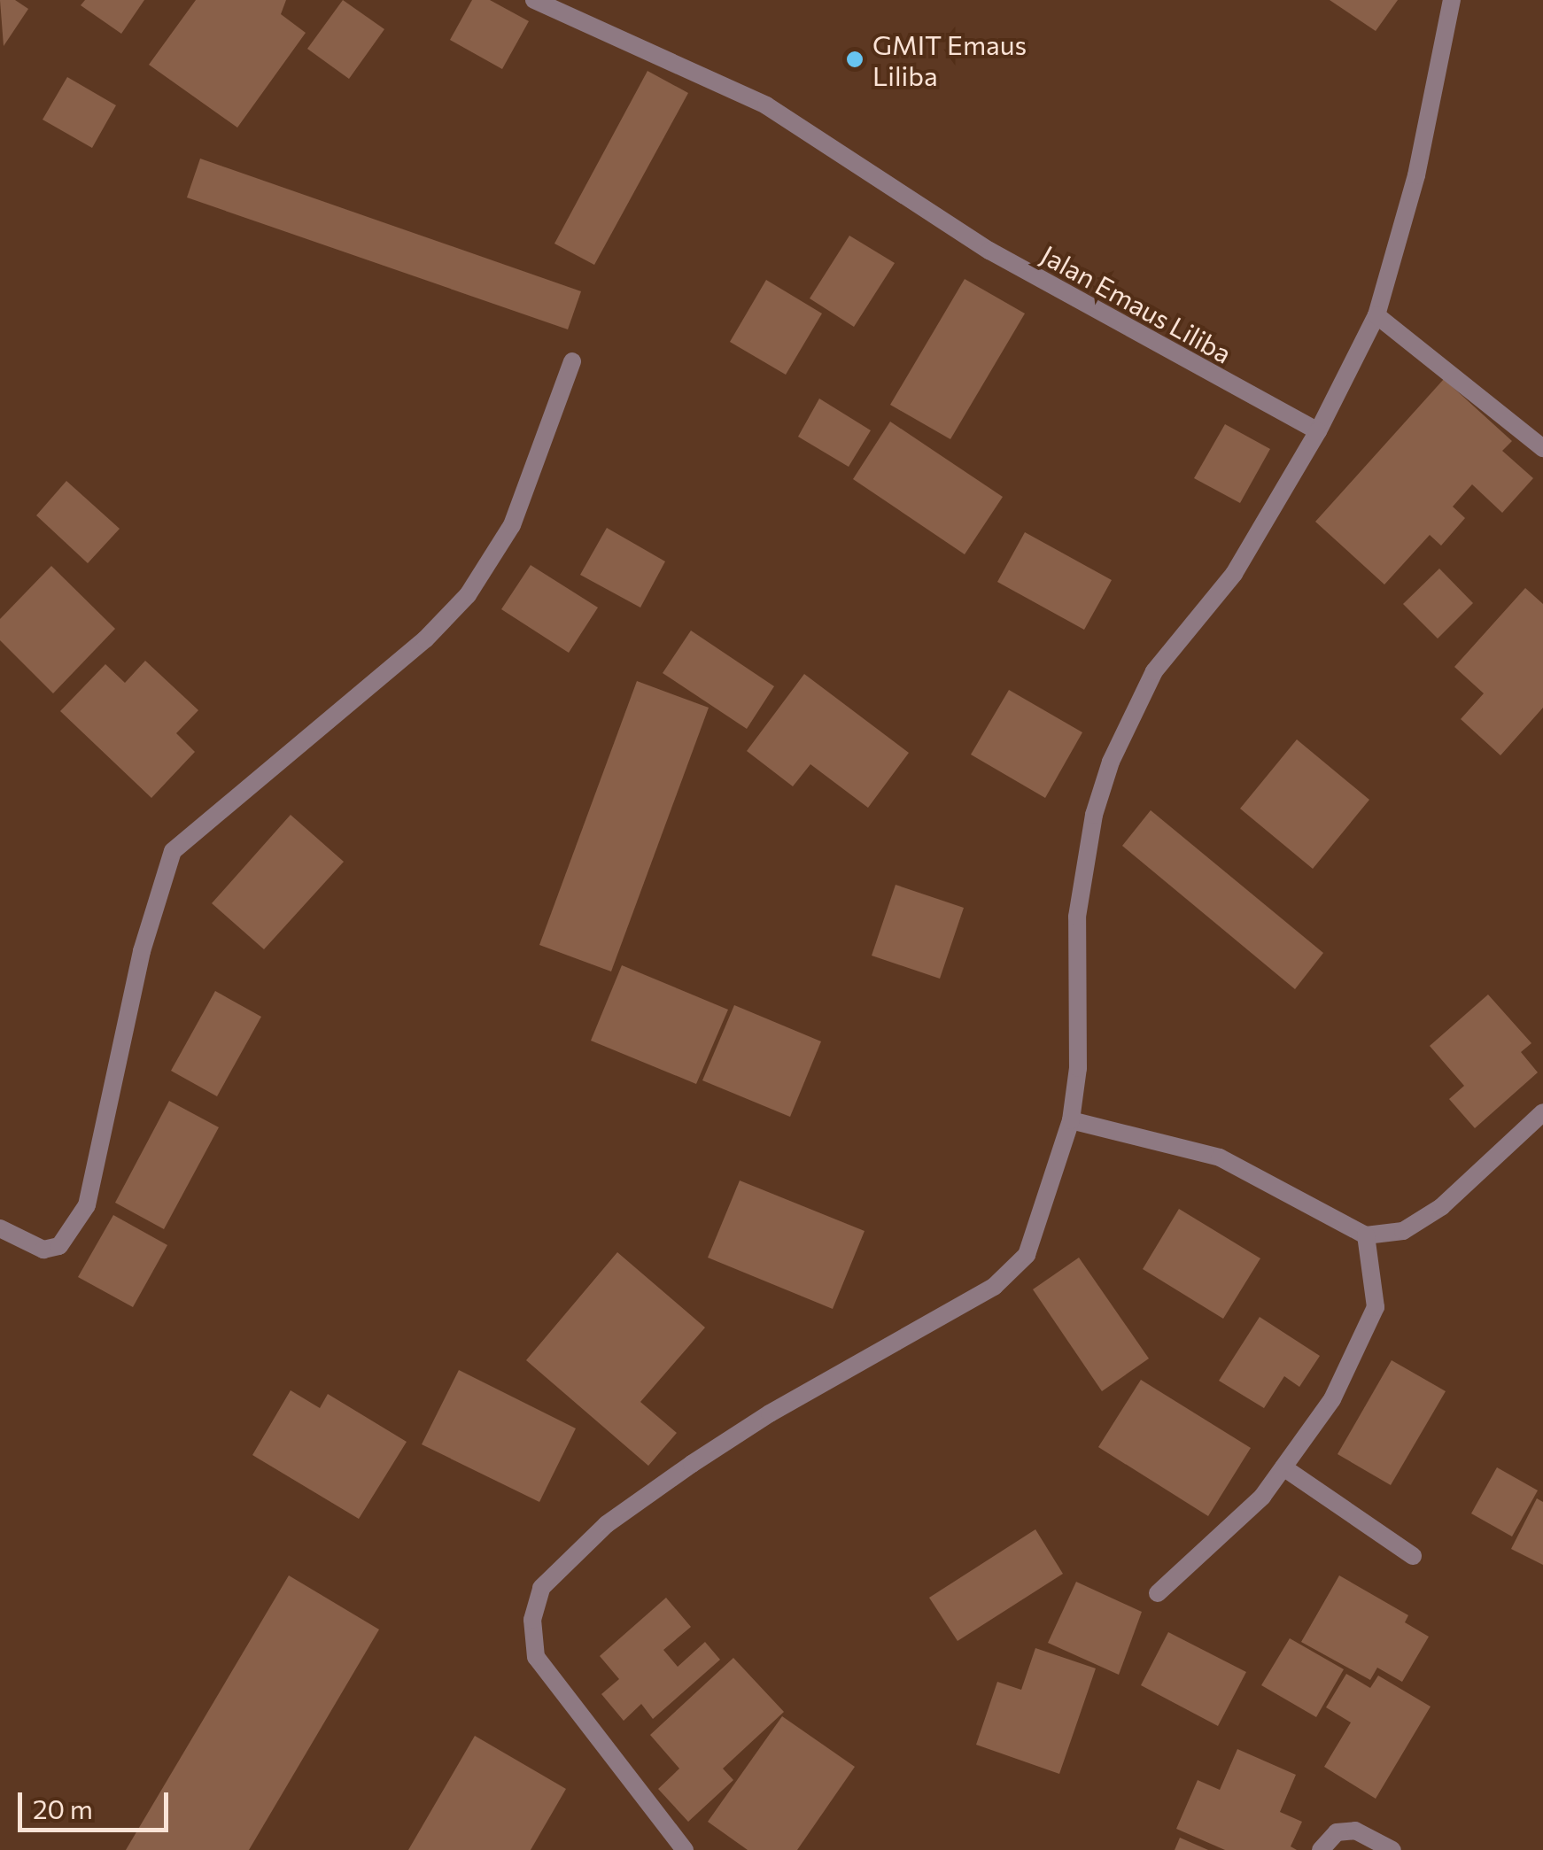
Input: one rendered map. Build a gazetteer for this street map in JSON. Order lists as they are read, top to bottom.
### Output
{
  "streets": {
    "street": ["Jalan Emaus Liliba"]
  },
  "places": ["GMIT Emaus Liliba"],
  "scale_bar": "20 m"
}
